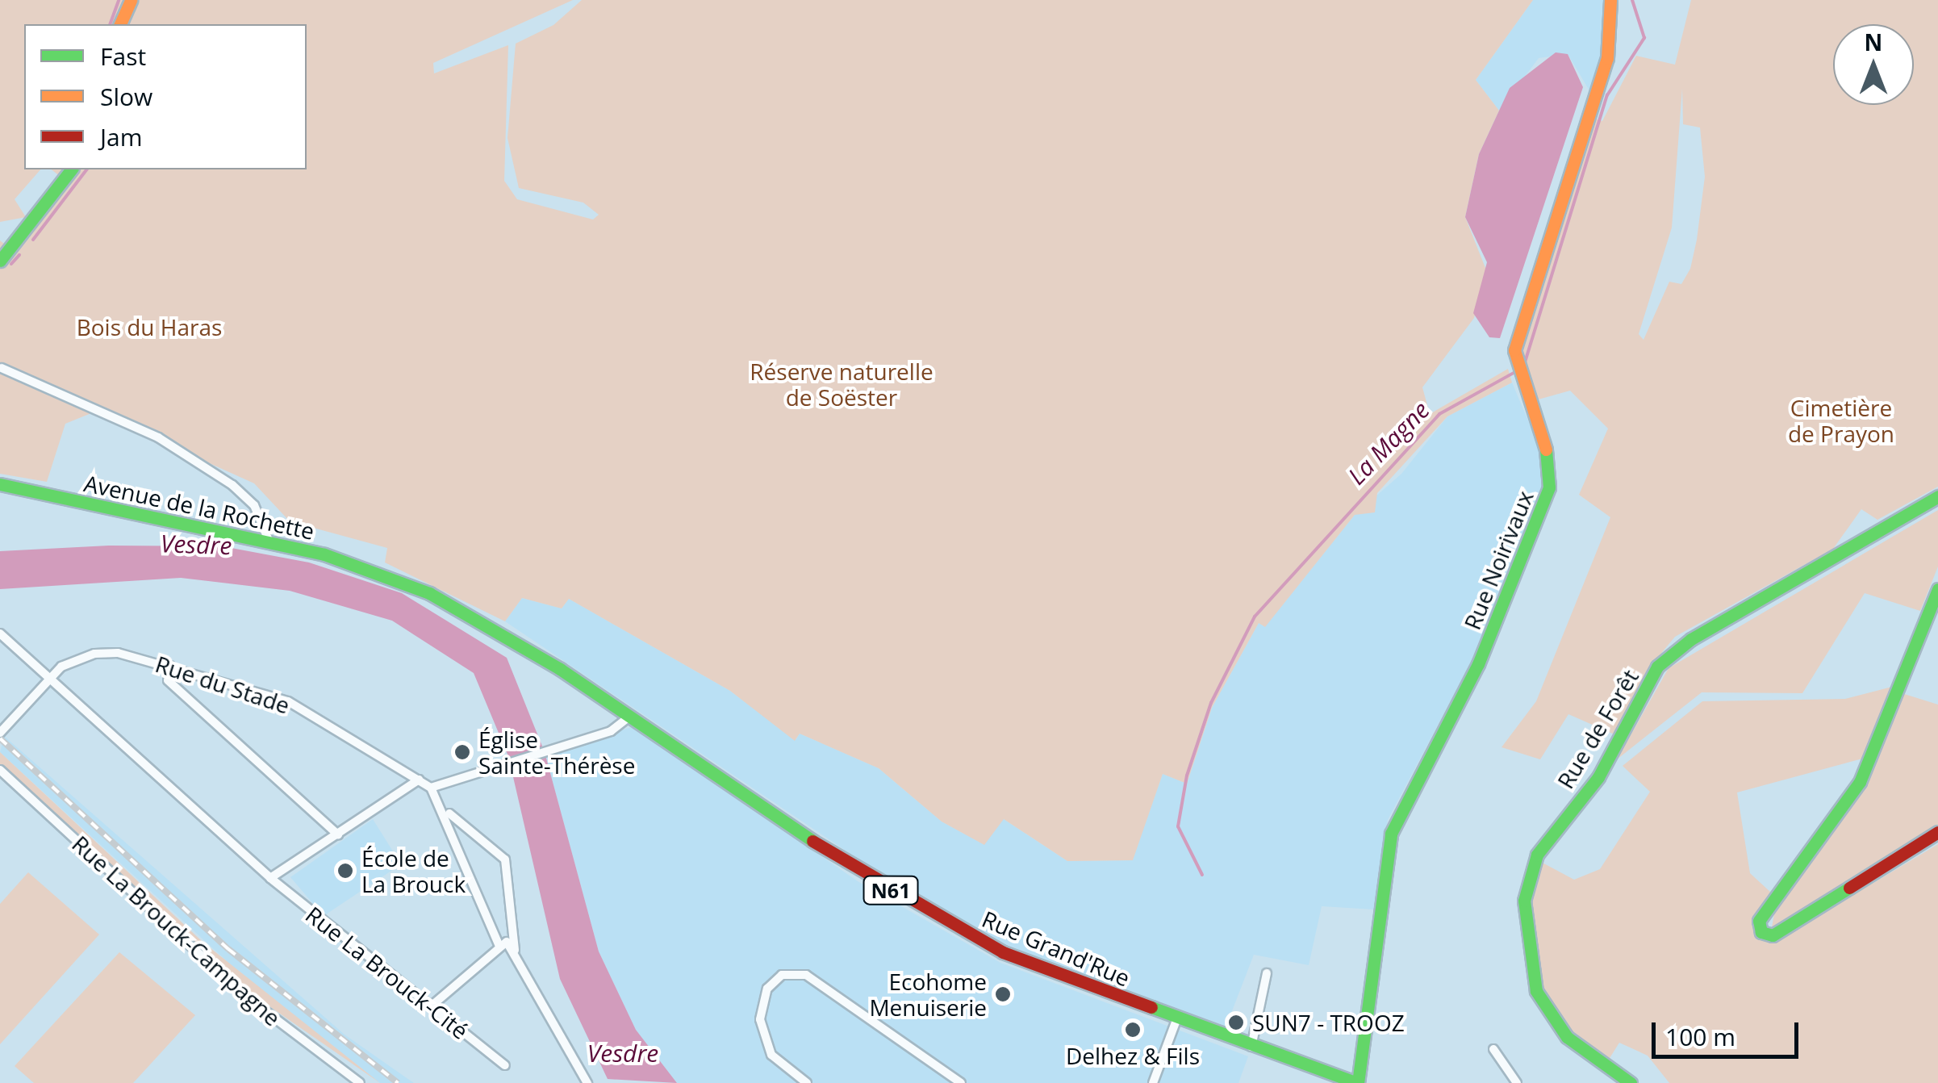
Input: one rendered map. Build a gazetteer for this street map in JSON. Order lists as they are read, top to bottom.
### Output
{
  "streets": {
    "main road": [
      "Avenue de la Rochette",
      "Rue Noirivaux",
      "Rue de Forêt",
      "N61",
      "Rue Grand'Rue"
    ],
    "street": ["Rue du Stade", "Rue La Brouck-Campagne", "Rue La Brouck-Cité"]
  },
  "crossings": [
    ["Avenue de la Rochette", "Rue Grand'Rue"],
    ["Rue Noirivaux", "Rue Grand'Rue"],
    ["Rue du Stade", "Rue La Brouck-Cité"]
  ],
  "water": ["La Magne", "Vesdre"],
  "parks": ["Bois du Haras", "Réserve naturelle de Soëster", "Cimetière de Prayon"],
  "places": [
    "Église Sainte-Thérèse",
    "École de La Brouck",
    "Ecohome Menuiserie",
    "SUN7 - TROOZ",
    "Delhez & Fils"
  ],
  "legend": ["Fast", "Slow", "Jam"],
  "scale_bar": "100 m",
  "north": "top"
}
